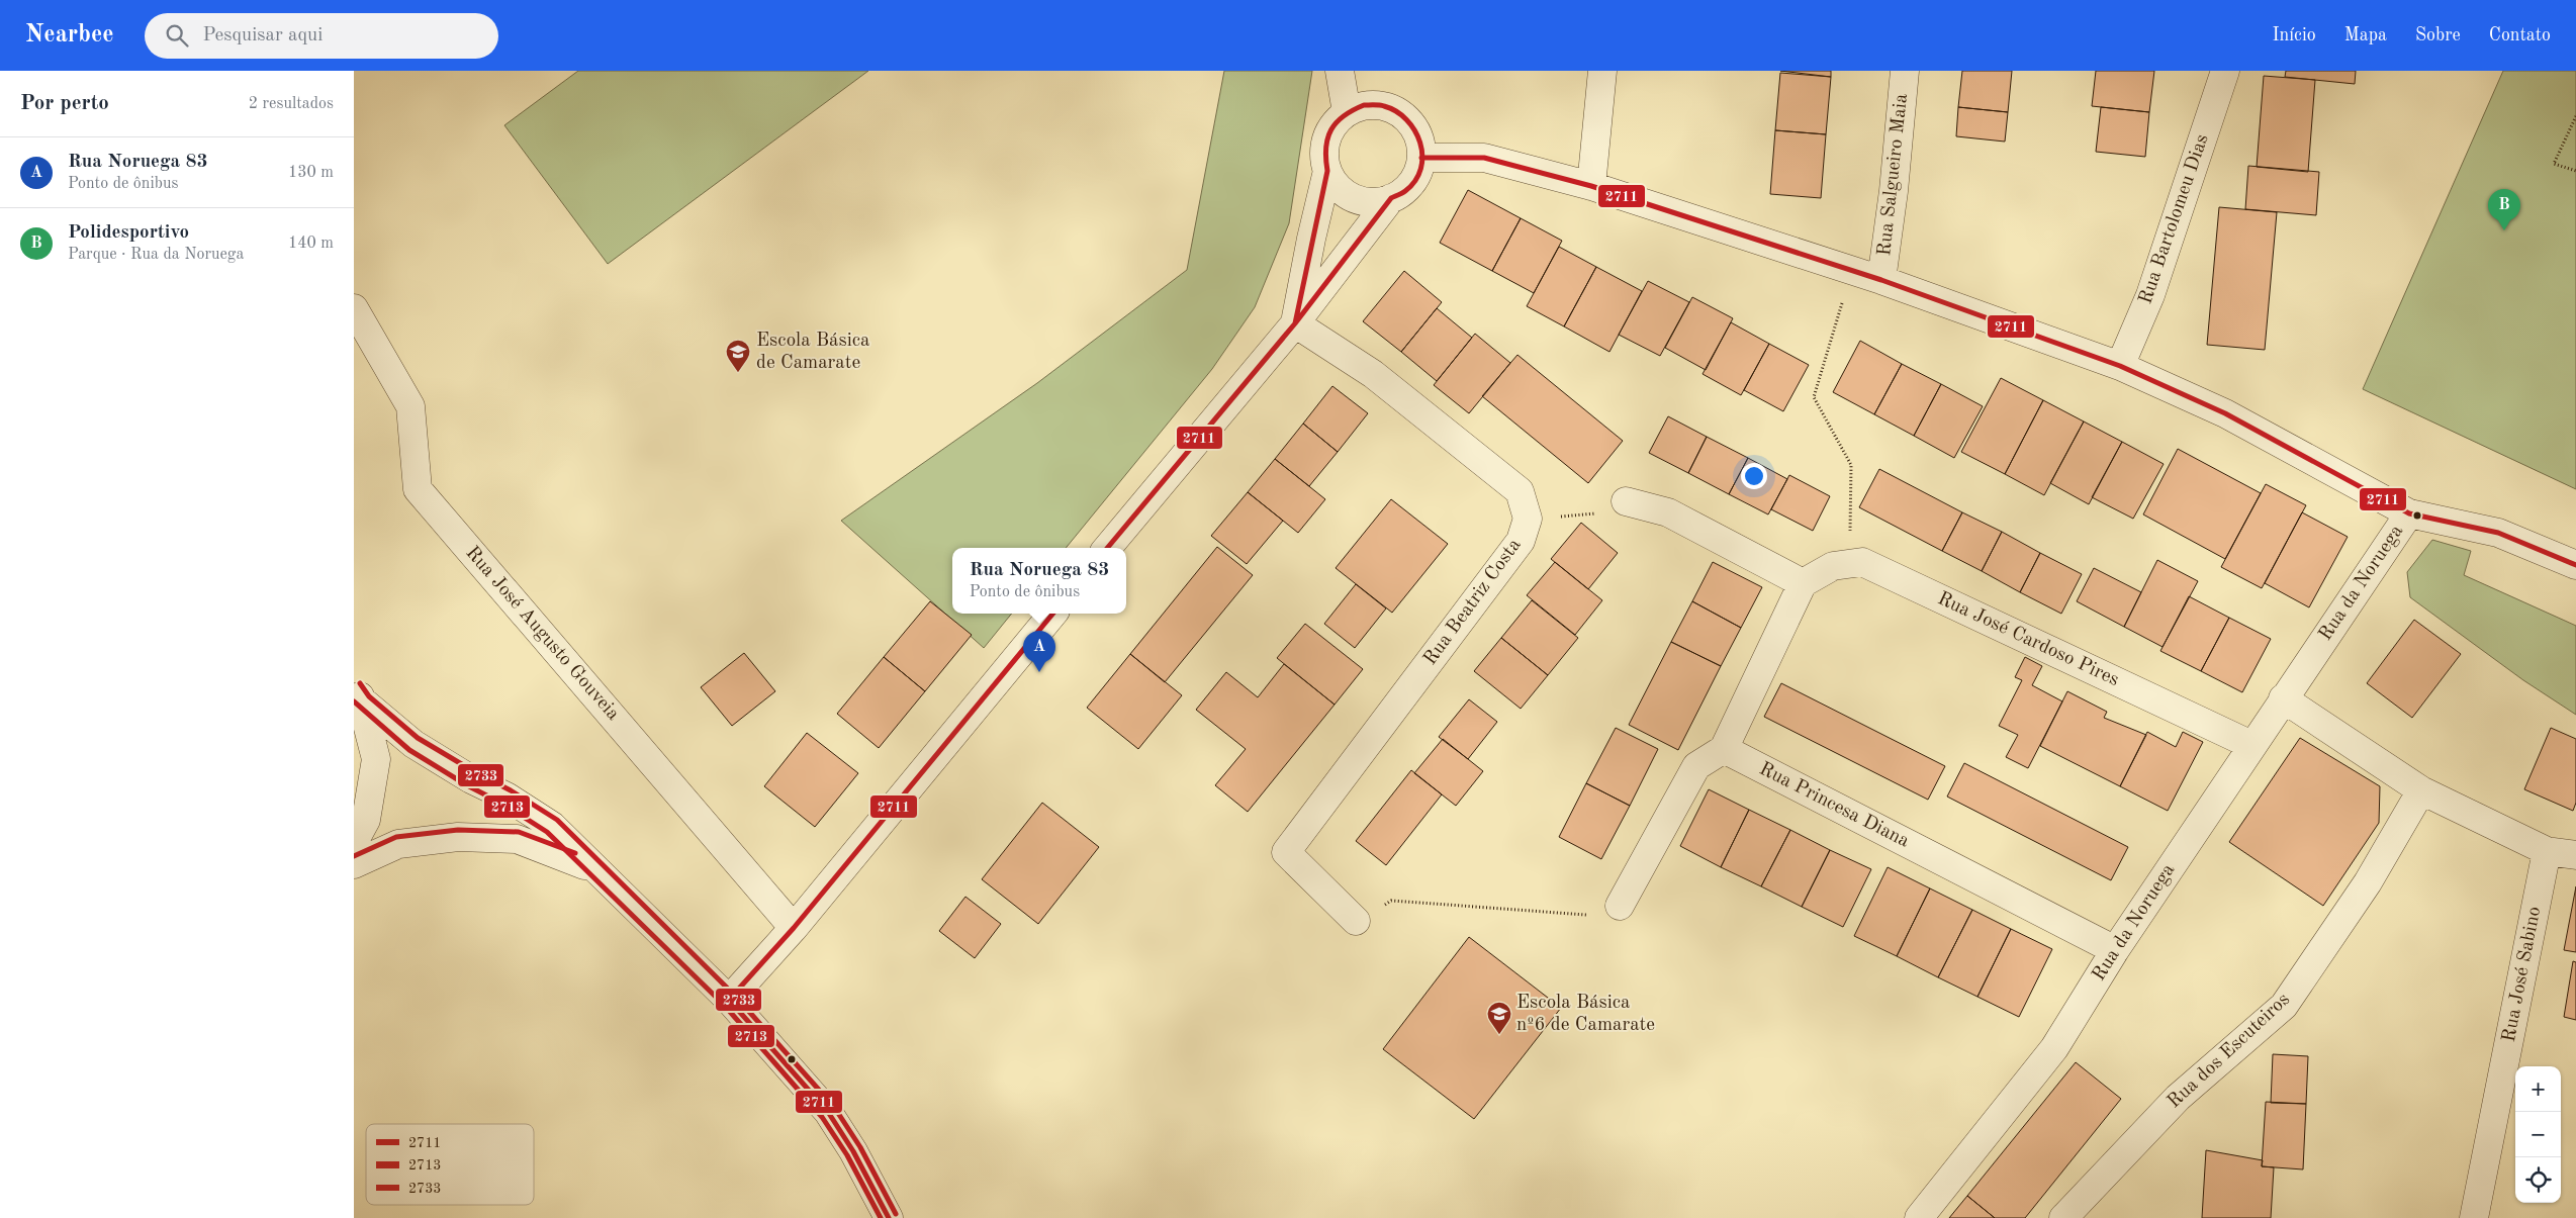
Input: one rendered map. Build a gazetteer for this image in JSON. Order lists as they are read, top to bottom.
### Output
{
  "streets": {
    "street": [
      "Rua Salgueiro Maia",
      "Rua Bartolomeu Dias",
      "Rua da Noruega",
      "Rua Beatriz Costa",
      "Rua José Augusto Gouveia",
      "Rua José Cardoso Pires",
      "Rua Princesa Diana",
      "Rua José Sabino",
      "Rua dos Escuteiros"
    ]
  },
  "crossings": [
    ["Rua Salgueiro Maia", "Rua da Noruega"],
    ["Rua Bartolomeu Dias", "Rua da Noruega"],
    ["Rua da Noruega", "Rua José Cardoso Pires"],
    ["Rua da Noruega", "Rua Princesa Diana"]
  ],
  "places": {
    "school or university": ["Escola Básica de Camarate", "Escola Básica nº6 de Camarate"]
  },
  "lines": ["transit line 2711", "transit line 2733", "transit line 2713"],
  "legend": ["2711", "2713", "2733"],
  "page": {
    "header": "Nearbee",
    "search": "Pesquisar aqui",
    "nav": [
      "Início",
      "Mapa",
      "Sobre",
      "Contato"
    ],
    "heading": ["Por perto", "2 resultados"],
    "list": [
      {
        "mark": "A",
        "name": "Rua Noruega 83",
        "note": "Ponto de ônibus",
        "value": "130 m"
      },
      {
        "mark": "B",
        "name": "Polidesportivo",
        "note": "Parque · Rua da Noruega",
        "value": "140 m"
      }
    ],
    "pins": ["B", "A"],
    "popup": ["Rua Noruega 83", "Ponto de ônibus"],
    "map_buttons": ["+", "−"]
  }
}
